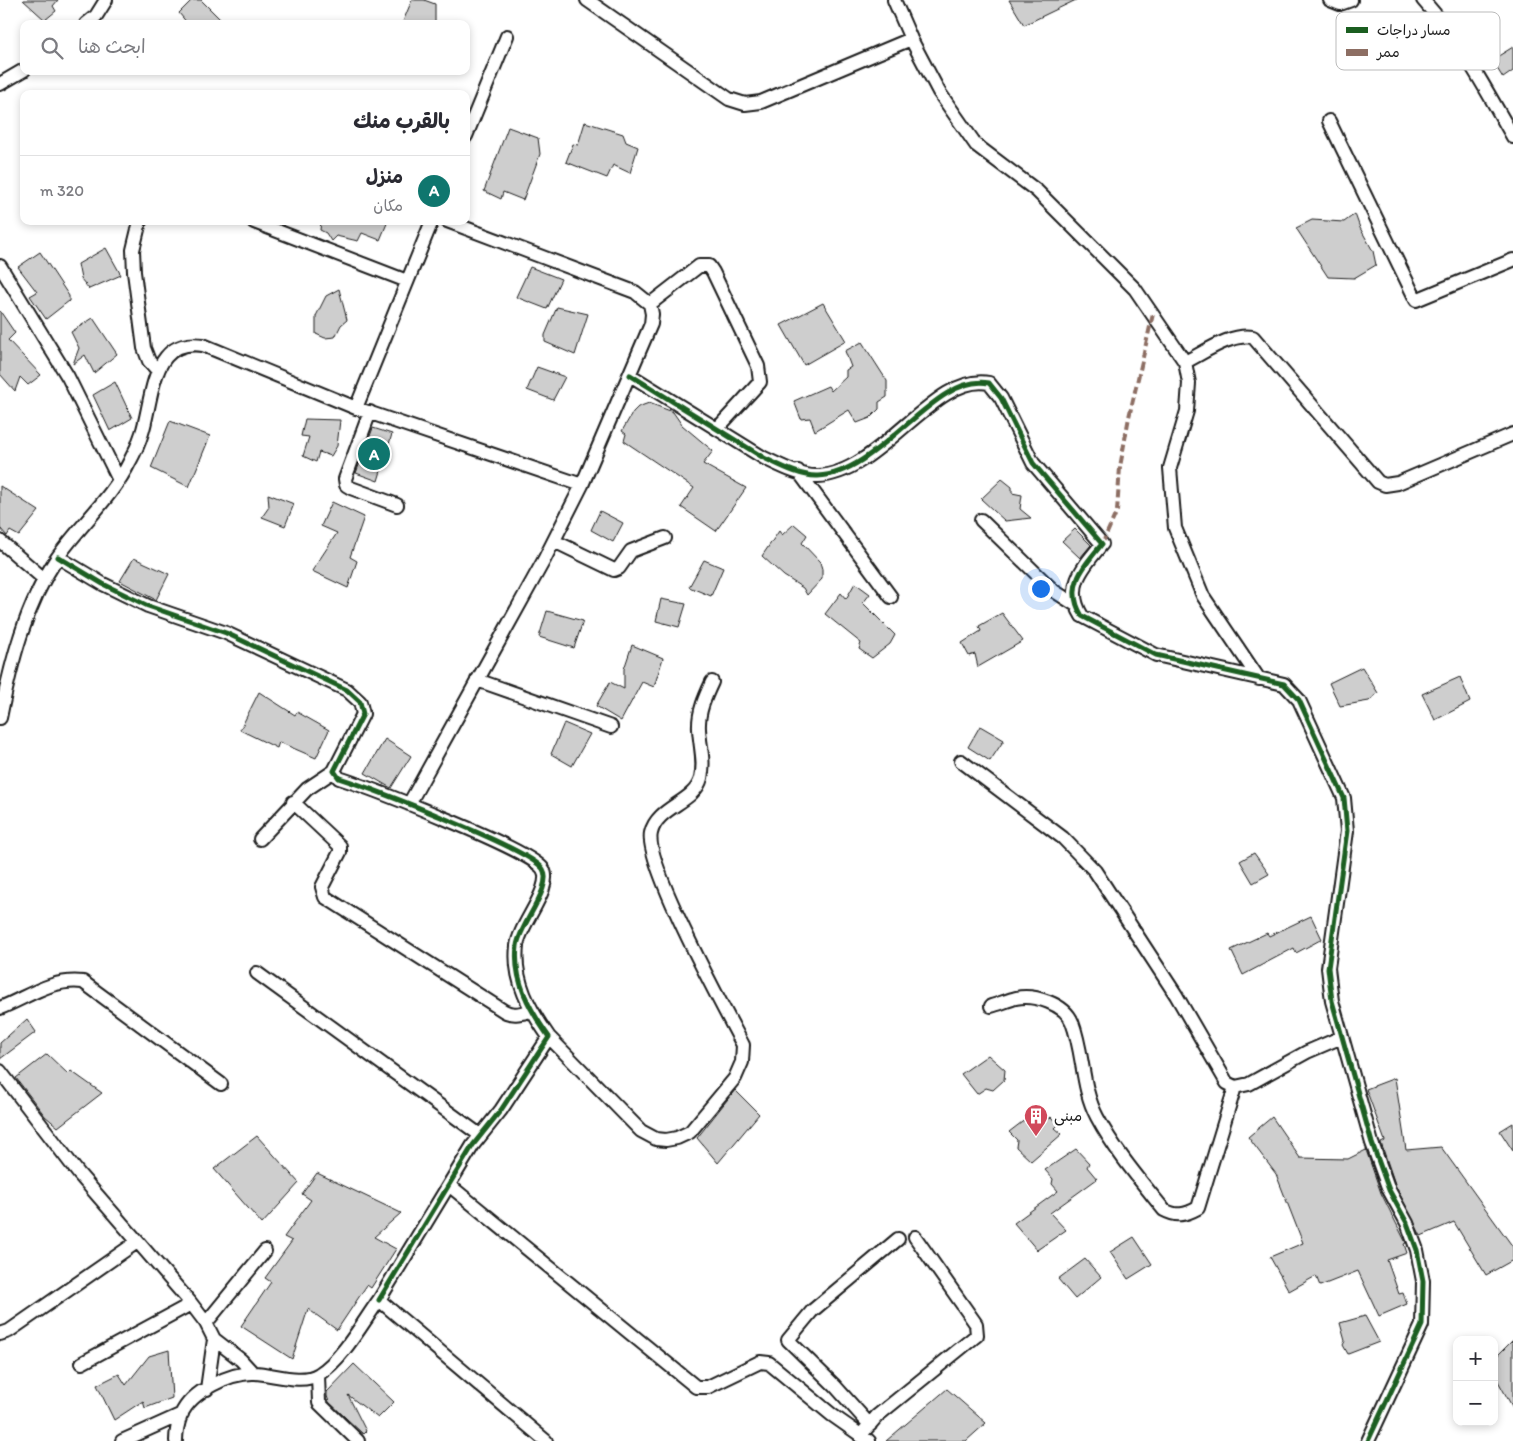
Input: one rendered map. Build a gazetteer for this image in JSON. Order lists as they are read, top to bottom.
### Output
{
  "places": {
    "building": ["مبنى"]
  },
  "legend": ["مسار دراجات", "ممر"],
  "page": {
    "search": "ابحث هنا",
    "heading": "بالقرب منك",
    "list": [
      {
        "mark": "A",
        "name": "منزل",
        "note": "مكان",
        "value": "320 m"
      }
    ],
    "pins": "A",
    "map_buttons": ["+", "−"]
  }
}
